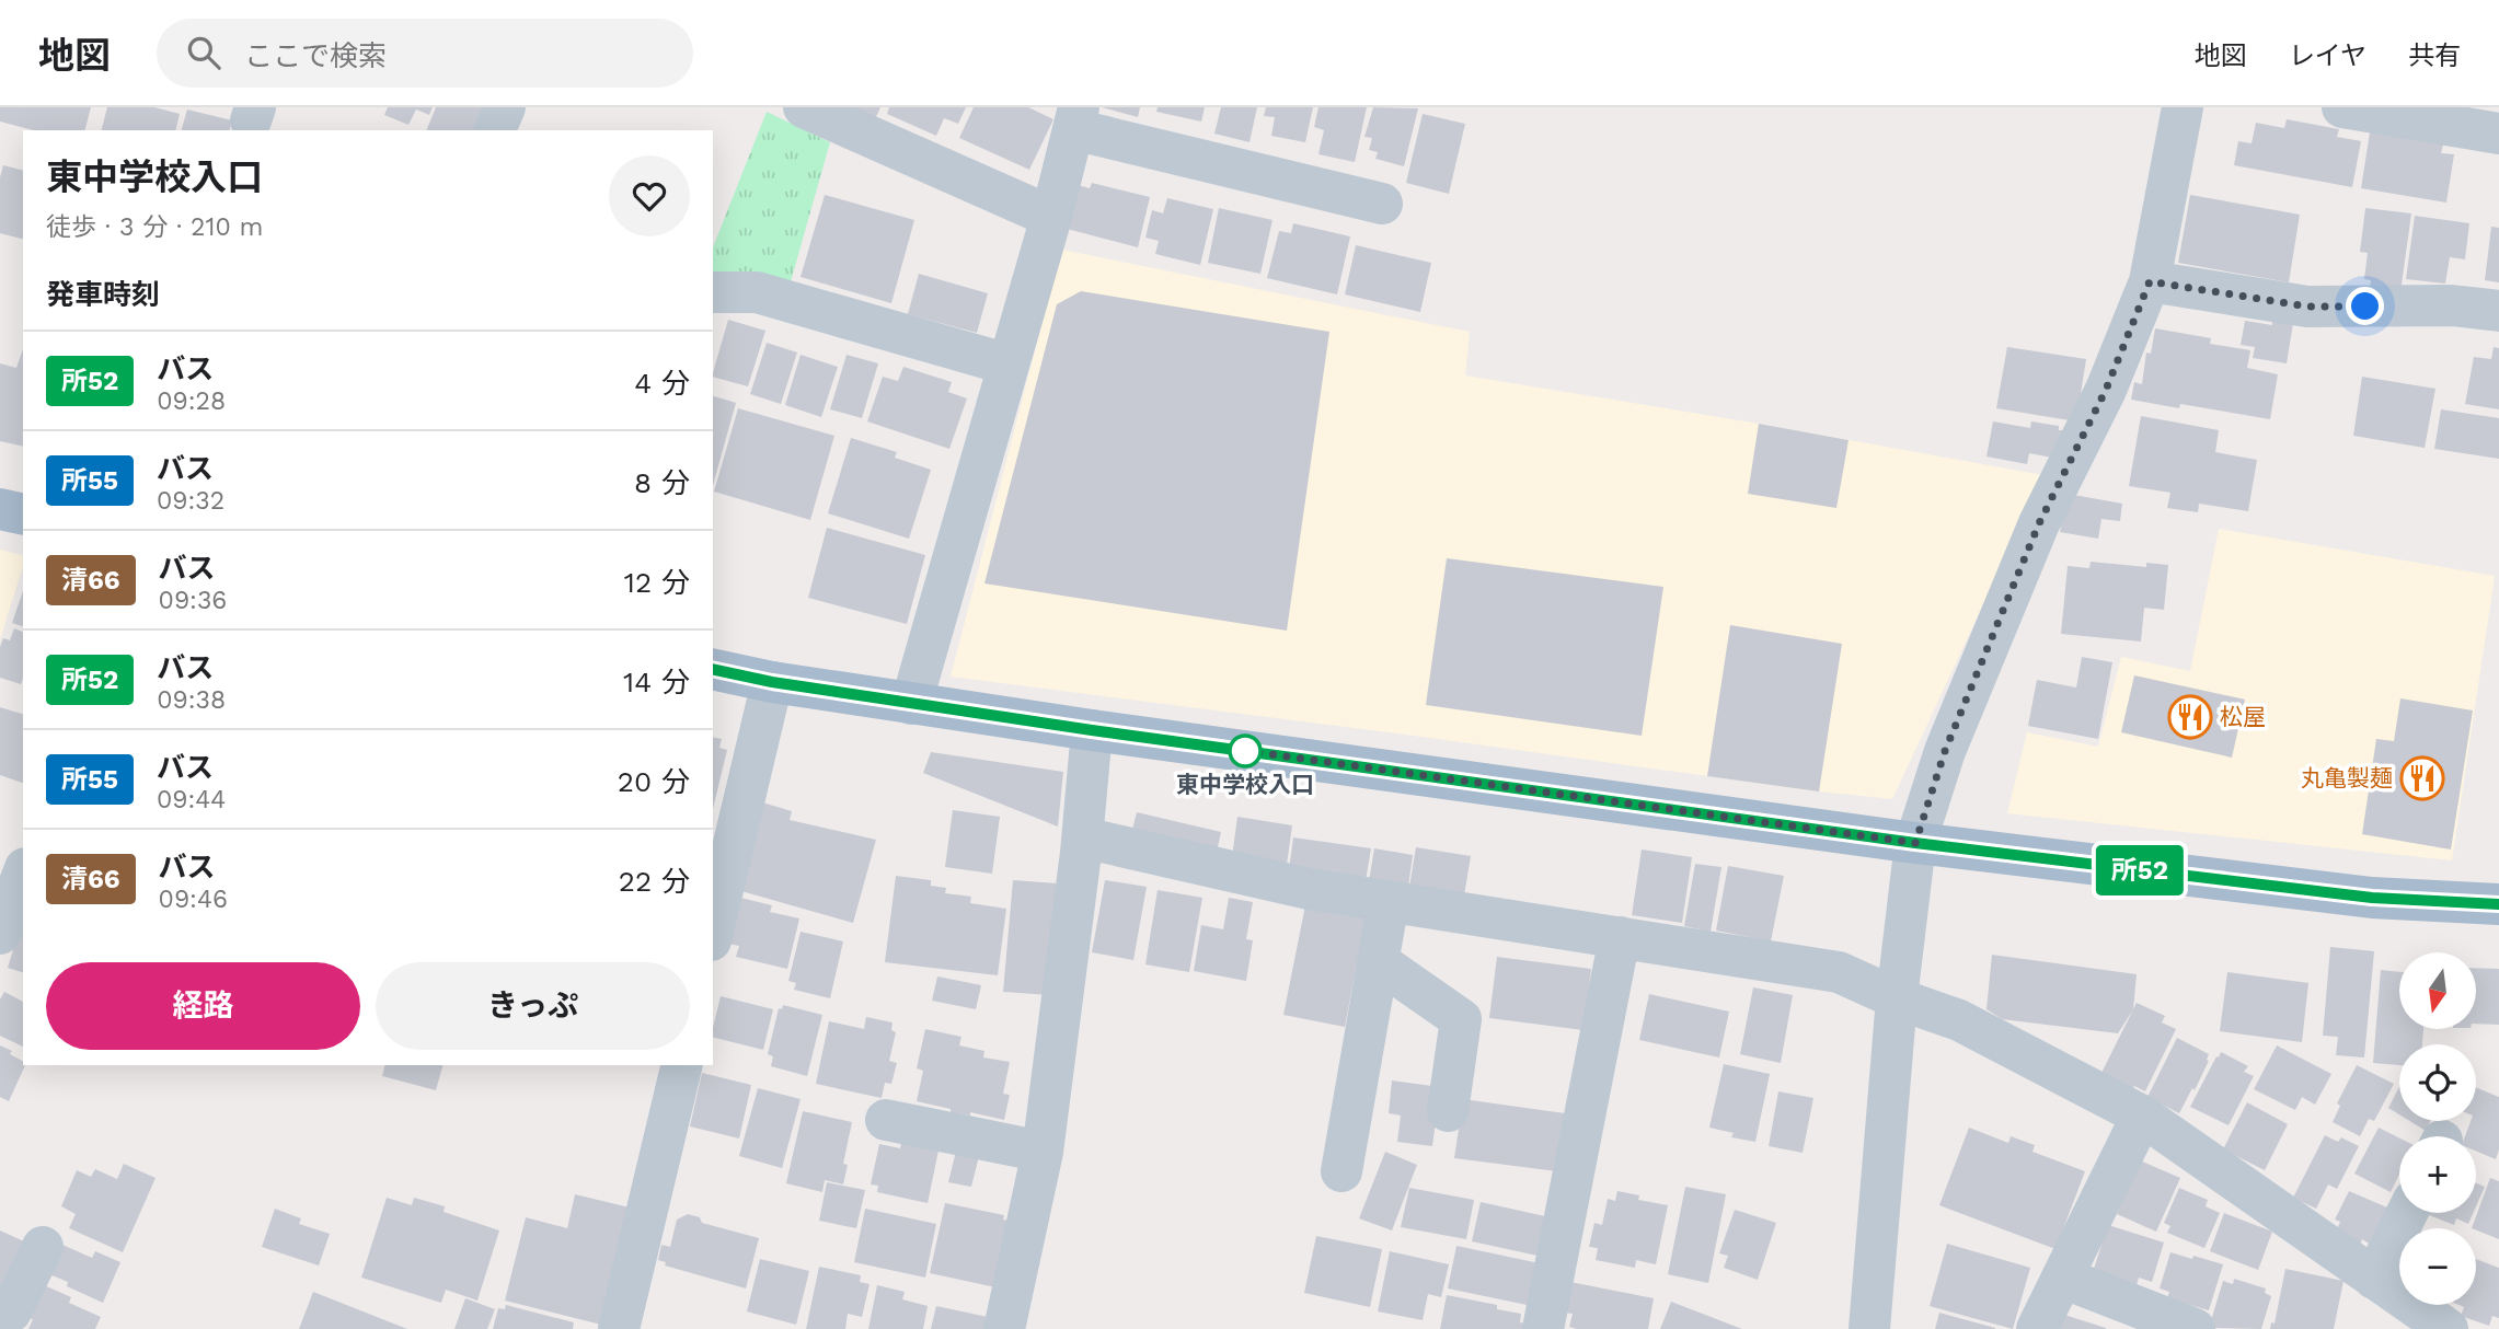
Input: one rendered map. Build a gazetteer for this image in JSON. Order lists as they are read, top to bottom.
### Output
{
  "places": {
    "restaurant": ["松屋", "丸亀製麺"],
    "other": ["東中学校入口"]
  },
  "lines": ["bus line 所52"],
  "north": "bottom",
  "page": {
    "header": "地図",
    "search": "ここで検索",
    "nav": ["地図", "レイヤ", "共有"],
    "on_map": "所52",
    "heading": [
      ["東中学校入口", "徒歩 · 3 分 · 210 m"],
      "発車時刻"
    ],
    "list": [
      {
        "mark": "所52",
        "name": "バス",
        "note": "09:28",
        "value": "4 分"
      },
      {
        "mark": "所55",
        "name": "バス",
        "note": "09:32",
        "value": "8 分"
      },
      {
        "mark": "清66",
        "name": "バス",
        "note": "09:36",
        "value": "12 分"
      },
      {
        "mark": "所52",
        "name": "バス",
        "note": "09:38",
        "value": "14 分"
      },
      {
        "mark": "所55",
        "name": "バス",
        "note": "09:44",
        "value": "20 分"
      },
      {
        "mark": "清66",
        "name": "バス",
        "note": "09:46",
        "value": "22 分"
      }
    ],
    "buttons": ["経路", "きっぷ"],
    "map_buttons": ["+", "−"]
  }
}
